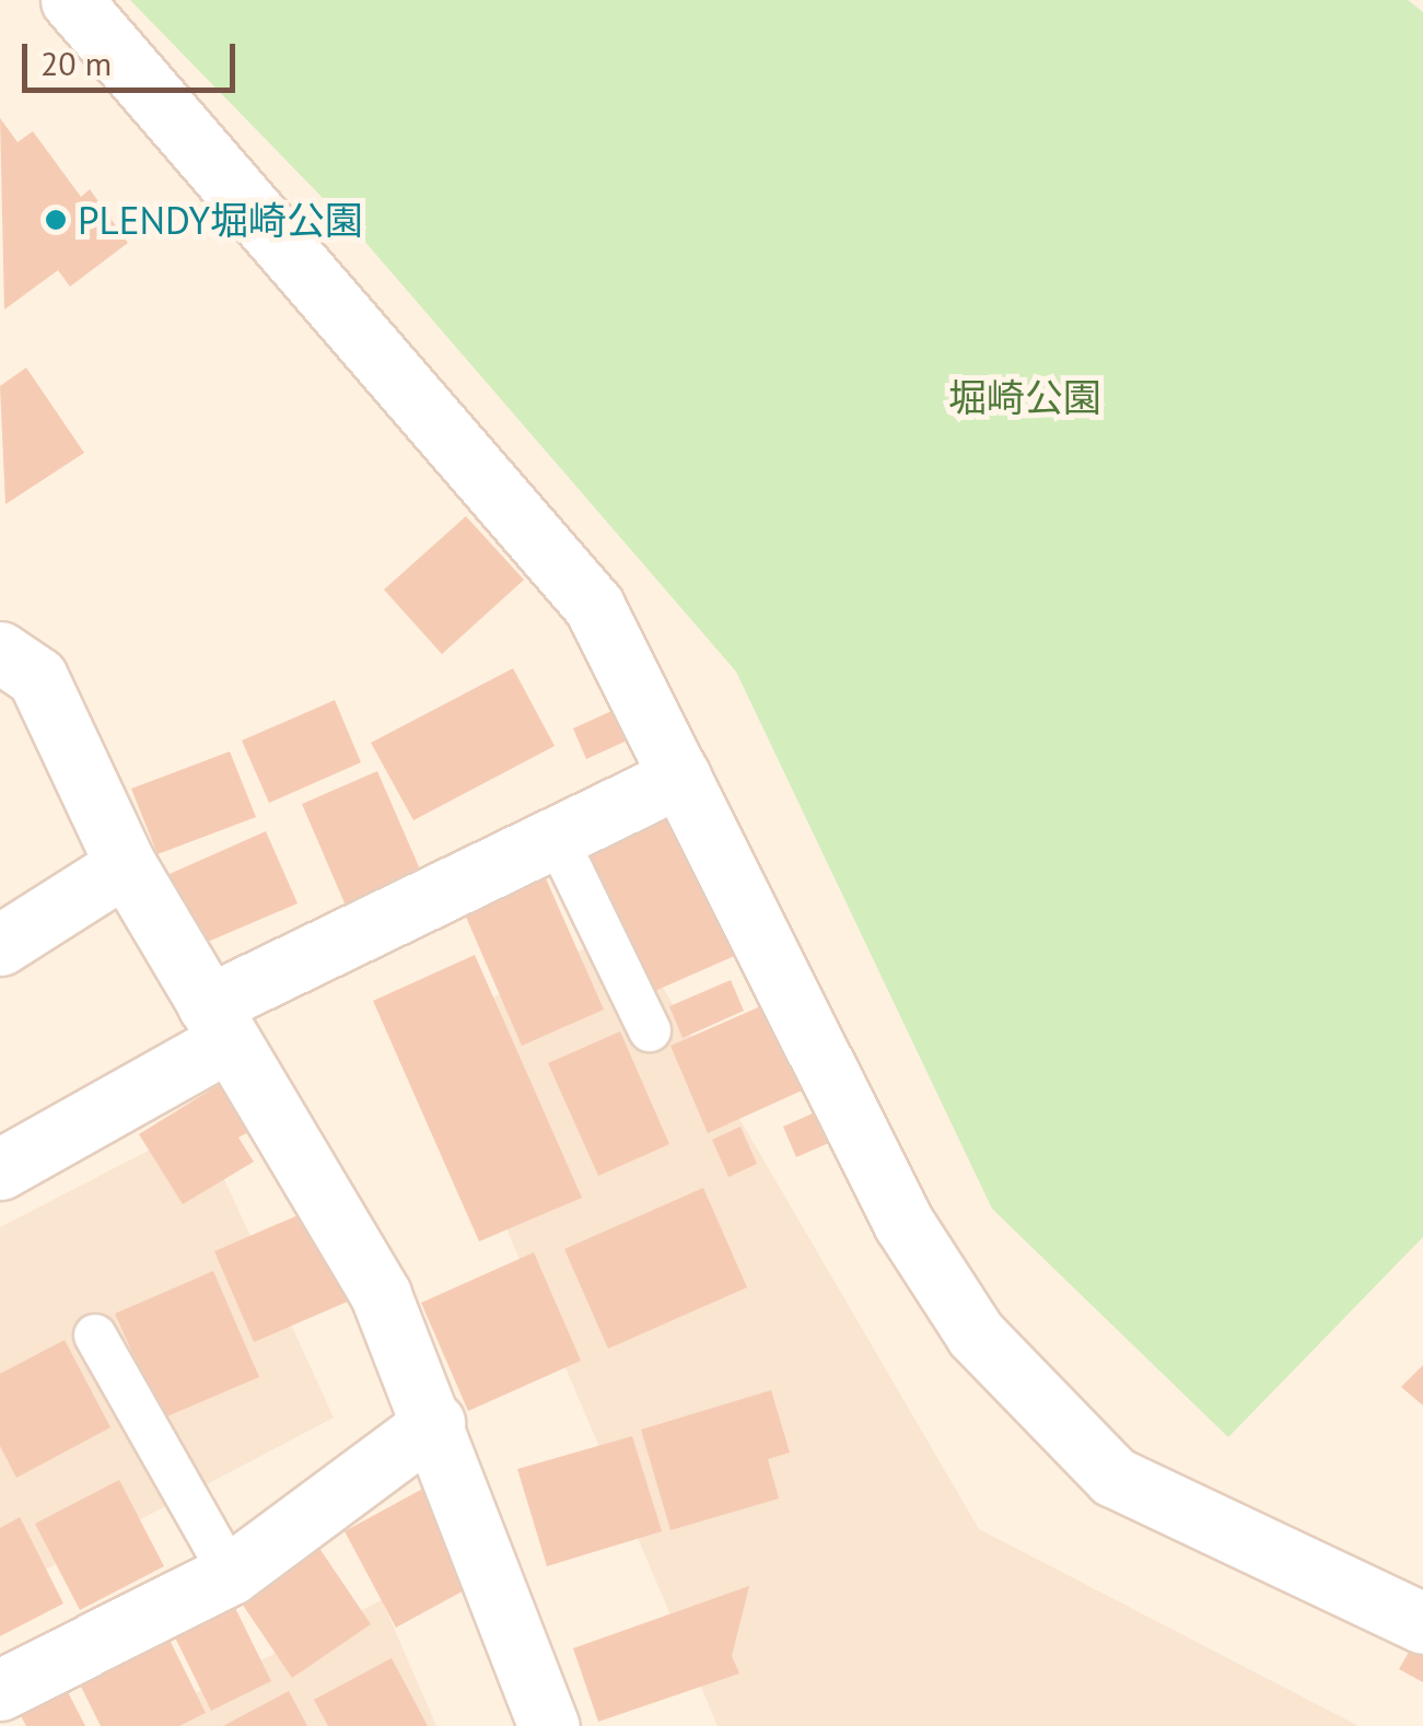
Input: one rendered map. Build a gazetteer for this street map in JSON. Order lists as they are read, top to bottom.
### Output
{
  "parks": ["堀崎公園"],
  "places": ["PLENDY堀崎公園"],
  "scale_bar": "20 m"
}
